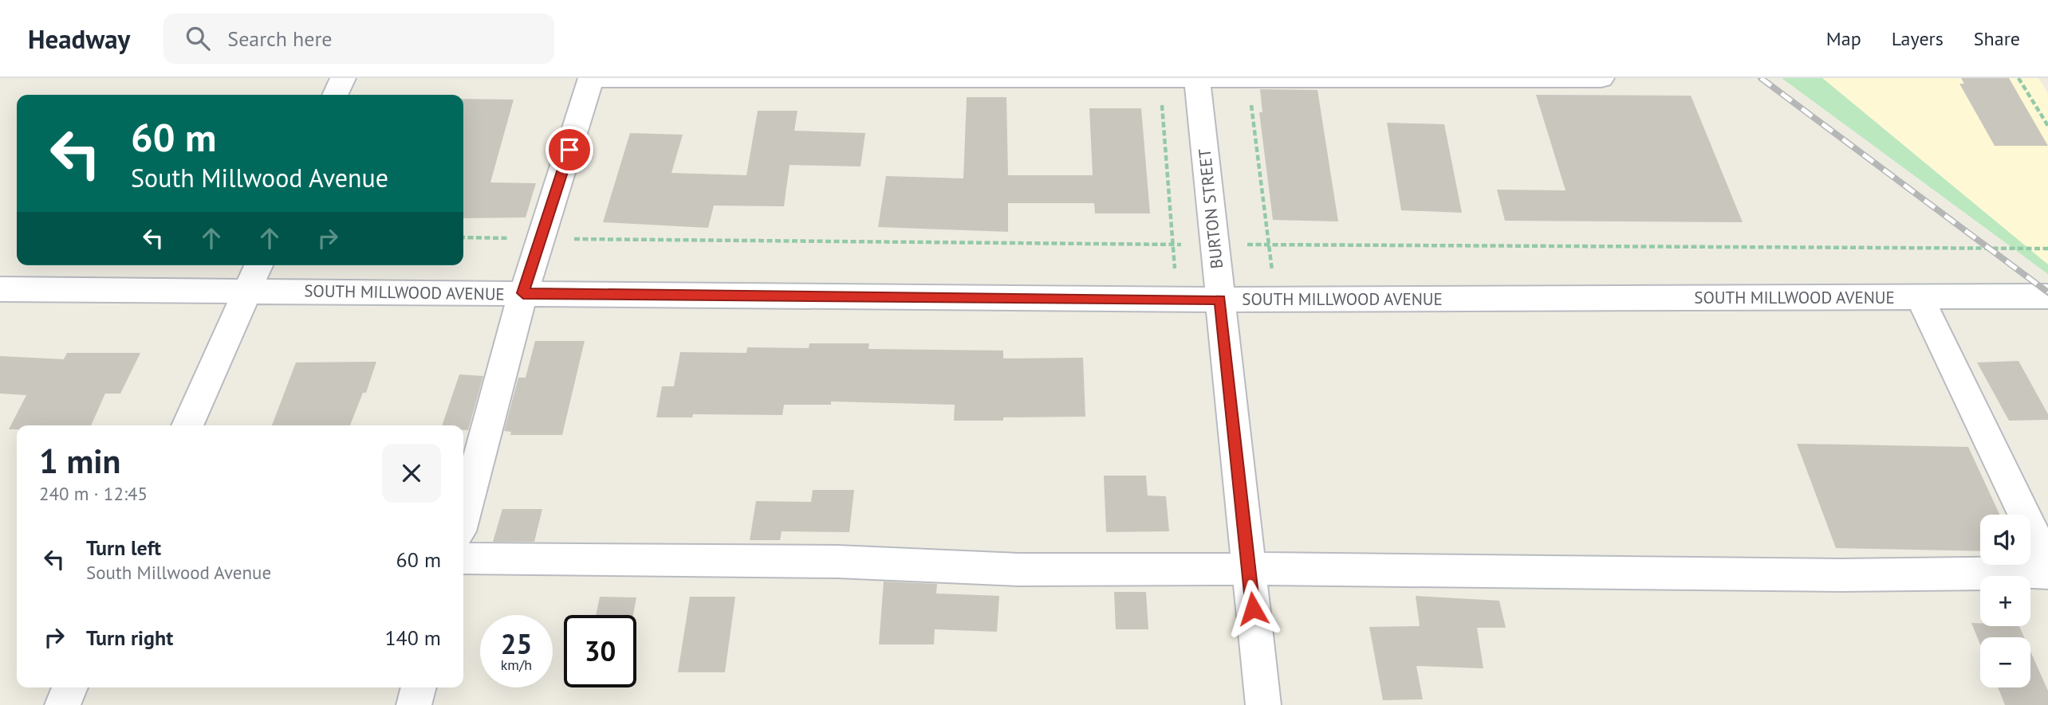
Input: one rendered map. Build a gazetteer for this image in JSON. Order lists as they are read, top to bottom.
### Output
{
  "streets": {
    "street": ["BURTON STREET", "SOUTH MILLWOOD AVENUE"]
  },
  "crossings": [
    ["BURTON STREET", "SOUTH MILLWOOD AVENUE"]
  ],
  "page": {
    "header": "Headway",
    "search": "Search here",
    "nav": ["Map", "Layers", "Share"],
    "turn": ["60 m", "South Millwood Avenue"],
    "heading": ["1 min", "240 m · 12:45"],
    "map_buttons": ["+", "−"],
    "list": [
      {
        "name": "Turn left",
        "note": "South Millwood Avenue",
        "value": "60 m"
      },
      {
        "name": "Turn right",
        "value": "140 m"
      }
    ],
    "speed": "25 km/h",
    "limit": "30"
  }
}
